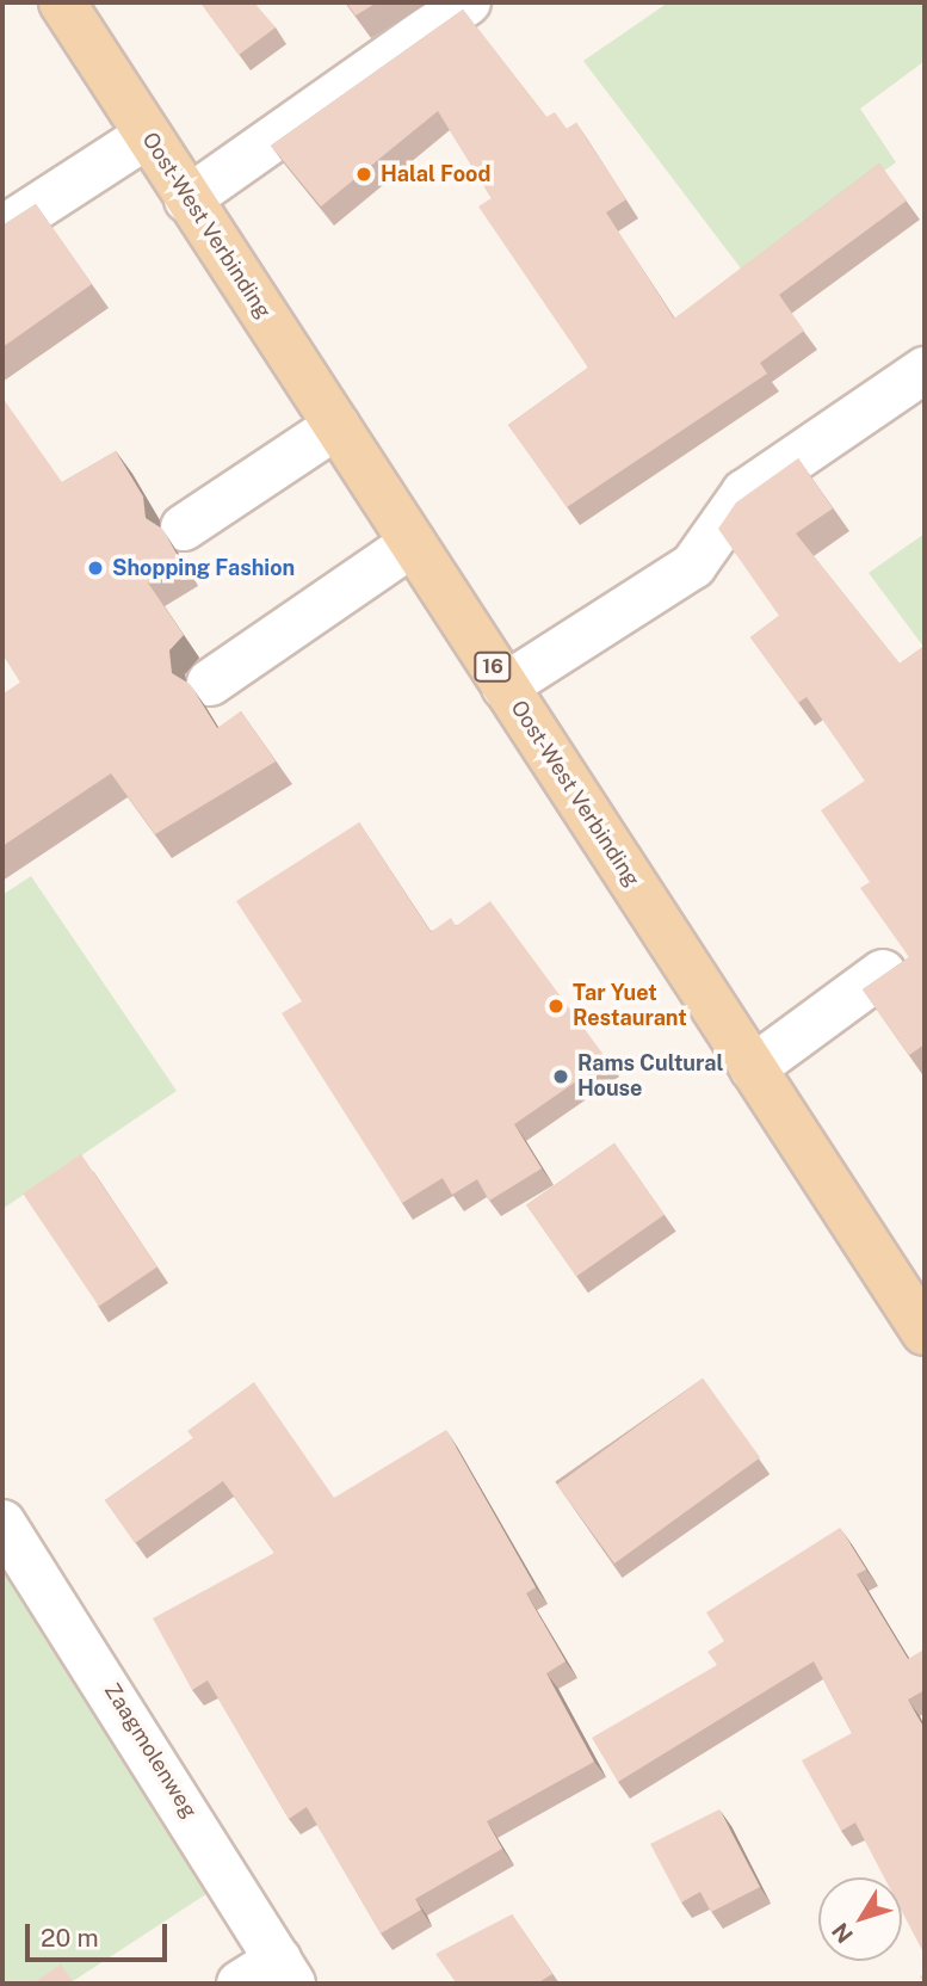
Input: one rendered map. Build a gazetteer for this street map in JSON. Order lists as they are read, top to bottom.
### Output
{
  "streets": {
    "main road": ["Oost-West Verbinding", "16"],
    "street": ["Zaagmolenweg"]
  },
  "places": [
    "Halal Food",
    "Shopping Fashion",
    "Tar Yuet Restaurant",
    "Rams Cultural House"
  ],
  "scale_bar": "20 m",
  "north": "bottom left"
}
